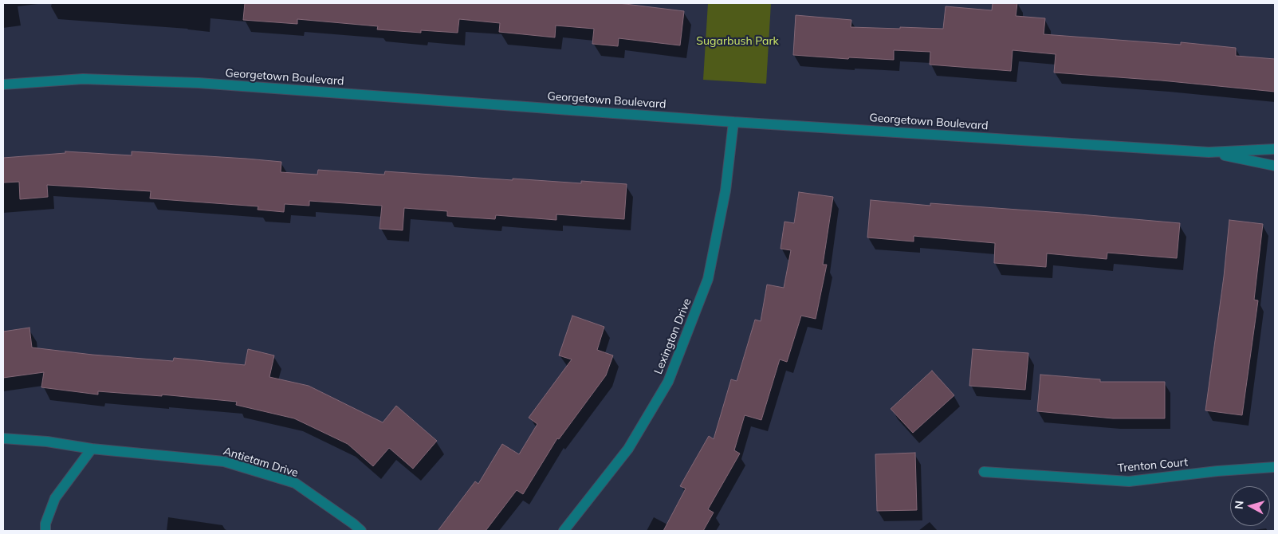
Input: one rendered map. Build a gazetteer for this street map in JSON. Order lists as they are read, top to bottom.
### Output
{
  "streets": {
    "street": [
      "Georgetown Boulevard",
      "Lexington Drive",
      "Antietam Drive",
      "Trenton Court"
    ]
  },
  "crossings": [
    ["Georgetown Boulevard", "Lexington Drive"]
  ],
  "parks": ["Sugarbush Park"],
  "north": "left"
}
